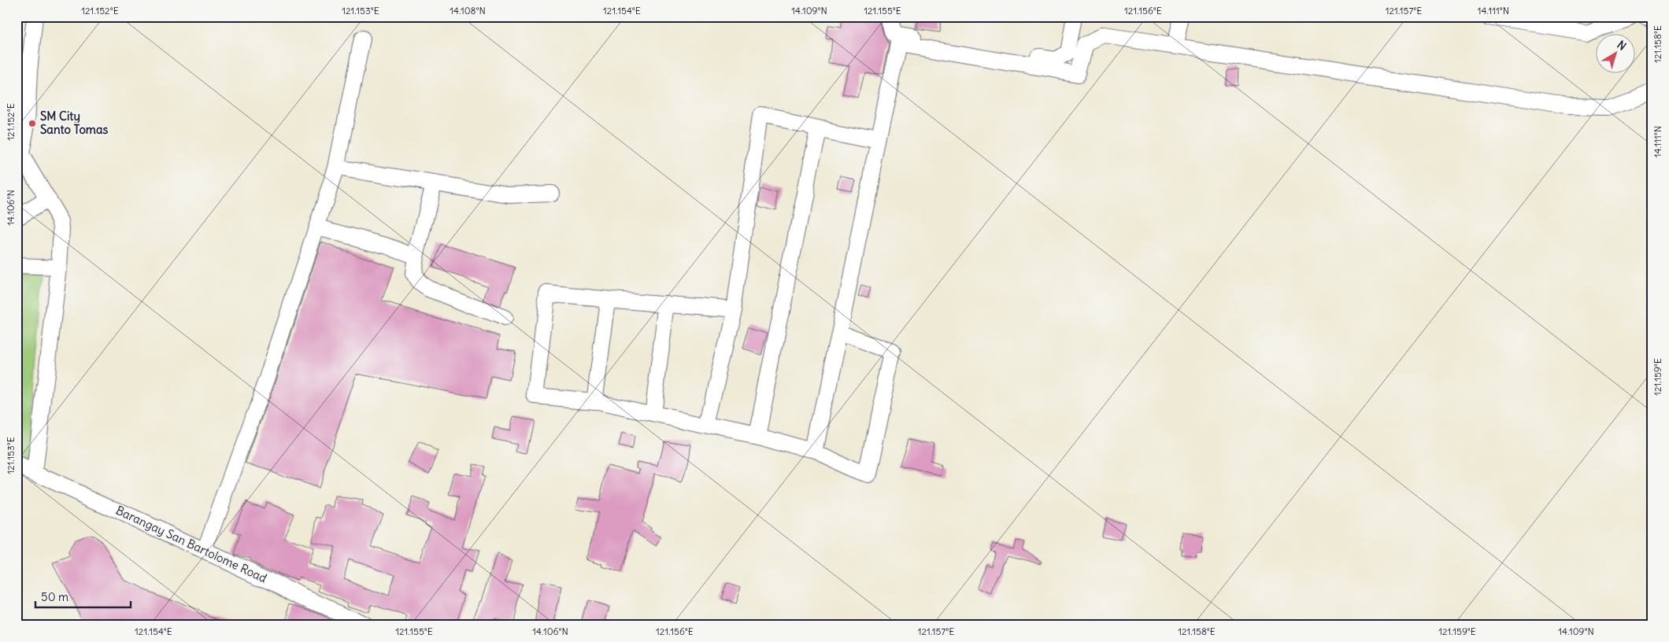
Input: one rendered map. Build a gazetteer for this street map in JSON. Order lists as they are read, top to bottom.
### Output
{
  "streets": {
    "street": ["Barangay San Bartolome Road"]
  },
  "places": ["SM City Santo Tomas"],
  "scale_bar": "50 m",
  "north": "top right",
  "coordinates": [
    "121.152°E",
    "121.153°E",
    "14.108°N",
    "121.154°E",
    "14.109°N",
    "121.155°E",
    "121.156°E",
    "121.157°E",
    "14.111°N",
    "121.158°E",
    "14.106°N",
    "121.159°E"
  ]
}
